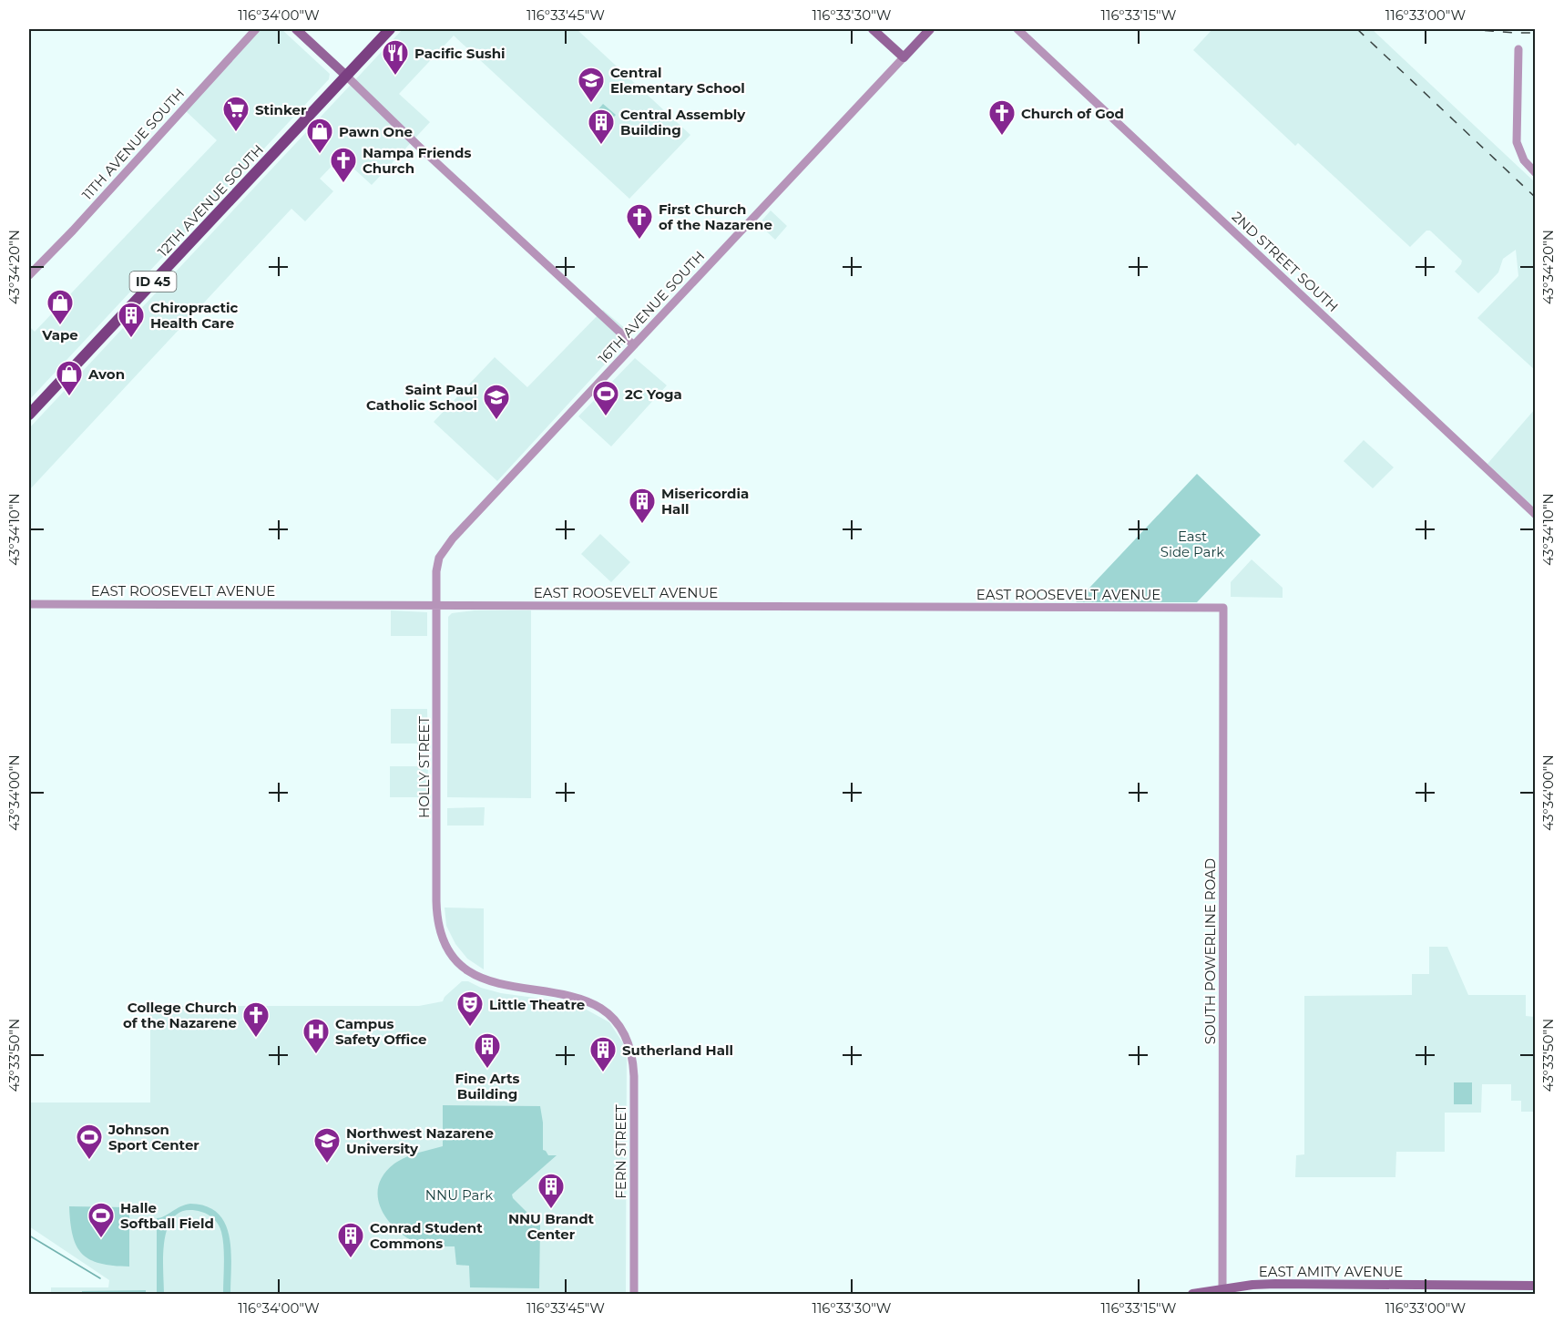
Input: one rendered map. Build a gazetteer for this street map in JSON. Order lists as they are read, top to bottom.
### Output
{
  "streets": {
    "main road": [
      "12TH AVENUE SOUTH",
      "ID 45",
      "16TH AVENUE SOUTH",
      "EAST AMITY AVENUE"
    ],
    "street": [
      "11TH AVENUE SOUTH",
      "2ND STREET SOUTH",
      "EAST ROOSEVELT AVENUE",
      "HOLLY STREET",
      "SOUTH POWERLINE ROAD",
      "FERN STREET"
    ]
  },
  "crossings": [
    ["16TH AVENUE SOUTH", "HOLLY STREET"],
    ["EAST ROOSEVELT AVENUE", "HOLLY STREET"],
    ["EAST ROOSEVELT AVENUE", "SOUTH POWERLINE ROAD"],
    ["HOLLY STREET", "FERN STREET"],
    ["SOUTH POWERLINE ROAD", "EAST AMITY AVENUE"]
  ],
  "parks": ["East Side Park", "NNU Park"],
  "places": {
    "restaurant": ["Pacific Sushi"],
    "school or university": ["Central Elementary School", "Saint Paul Catholic School", "Northwest Nazarene University"],
    "supermarket": ["Stinker"],
    "church": [
      "Church of God",
      "Nampa Friends Church",
      "First Church of the Nazarene",
      "College Church of the Nazarene"
    ],
    "building": [
      "Central Assembly Building",
      "Chiropractic Health Care",
      "Misericordia Hall",
      "Fine Arts Building",
      "Sutherland Hall",
      "NNU Brandt Center",
      "Conrad Student Commons"
    ],
    "shop": ["Pawn One", "Vape", "Avon"],
    "sports": ["2C Yoga", "Johnson Sport Center", "Halle Softball Field"],
    "theatre": ["Little Theatre"],
    "hospital": ["Campus Safety Office"]
  },
  "coordinates": [
    "116°34'00\"W",
    "116°33'45\"W",
    "116°33'30\"W",
    "116°33'15\"W",
    "116°33'00\"W",
    "43°34'20\"N",
    "43°34'10\"N",
    "43°34'00\"N",
    "43°33'50\"N"
  ]
}
